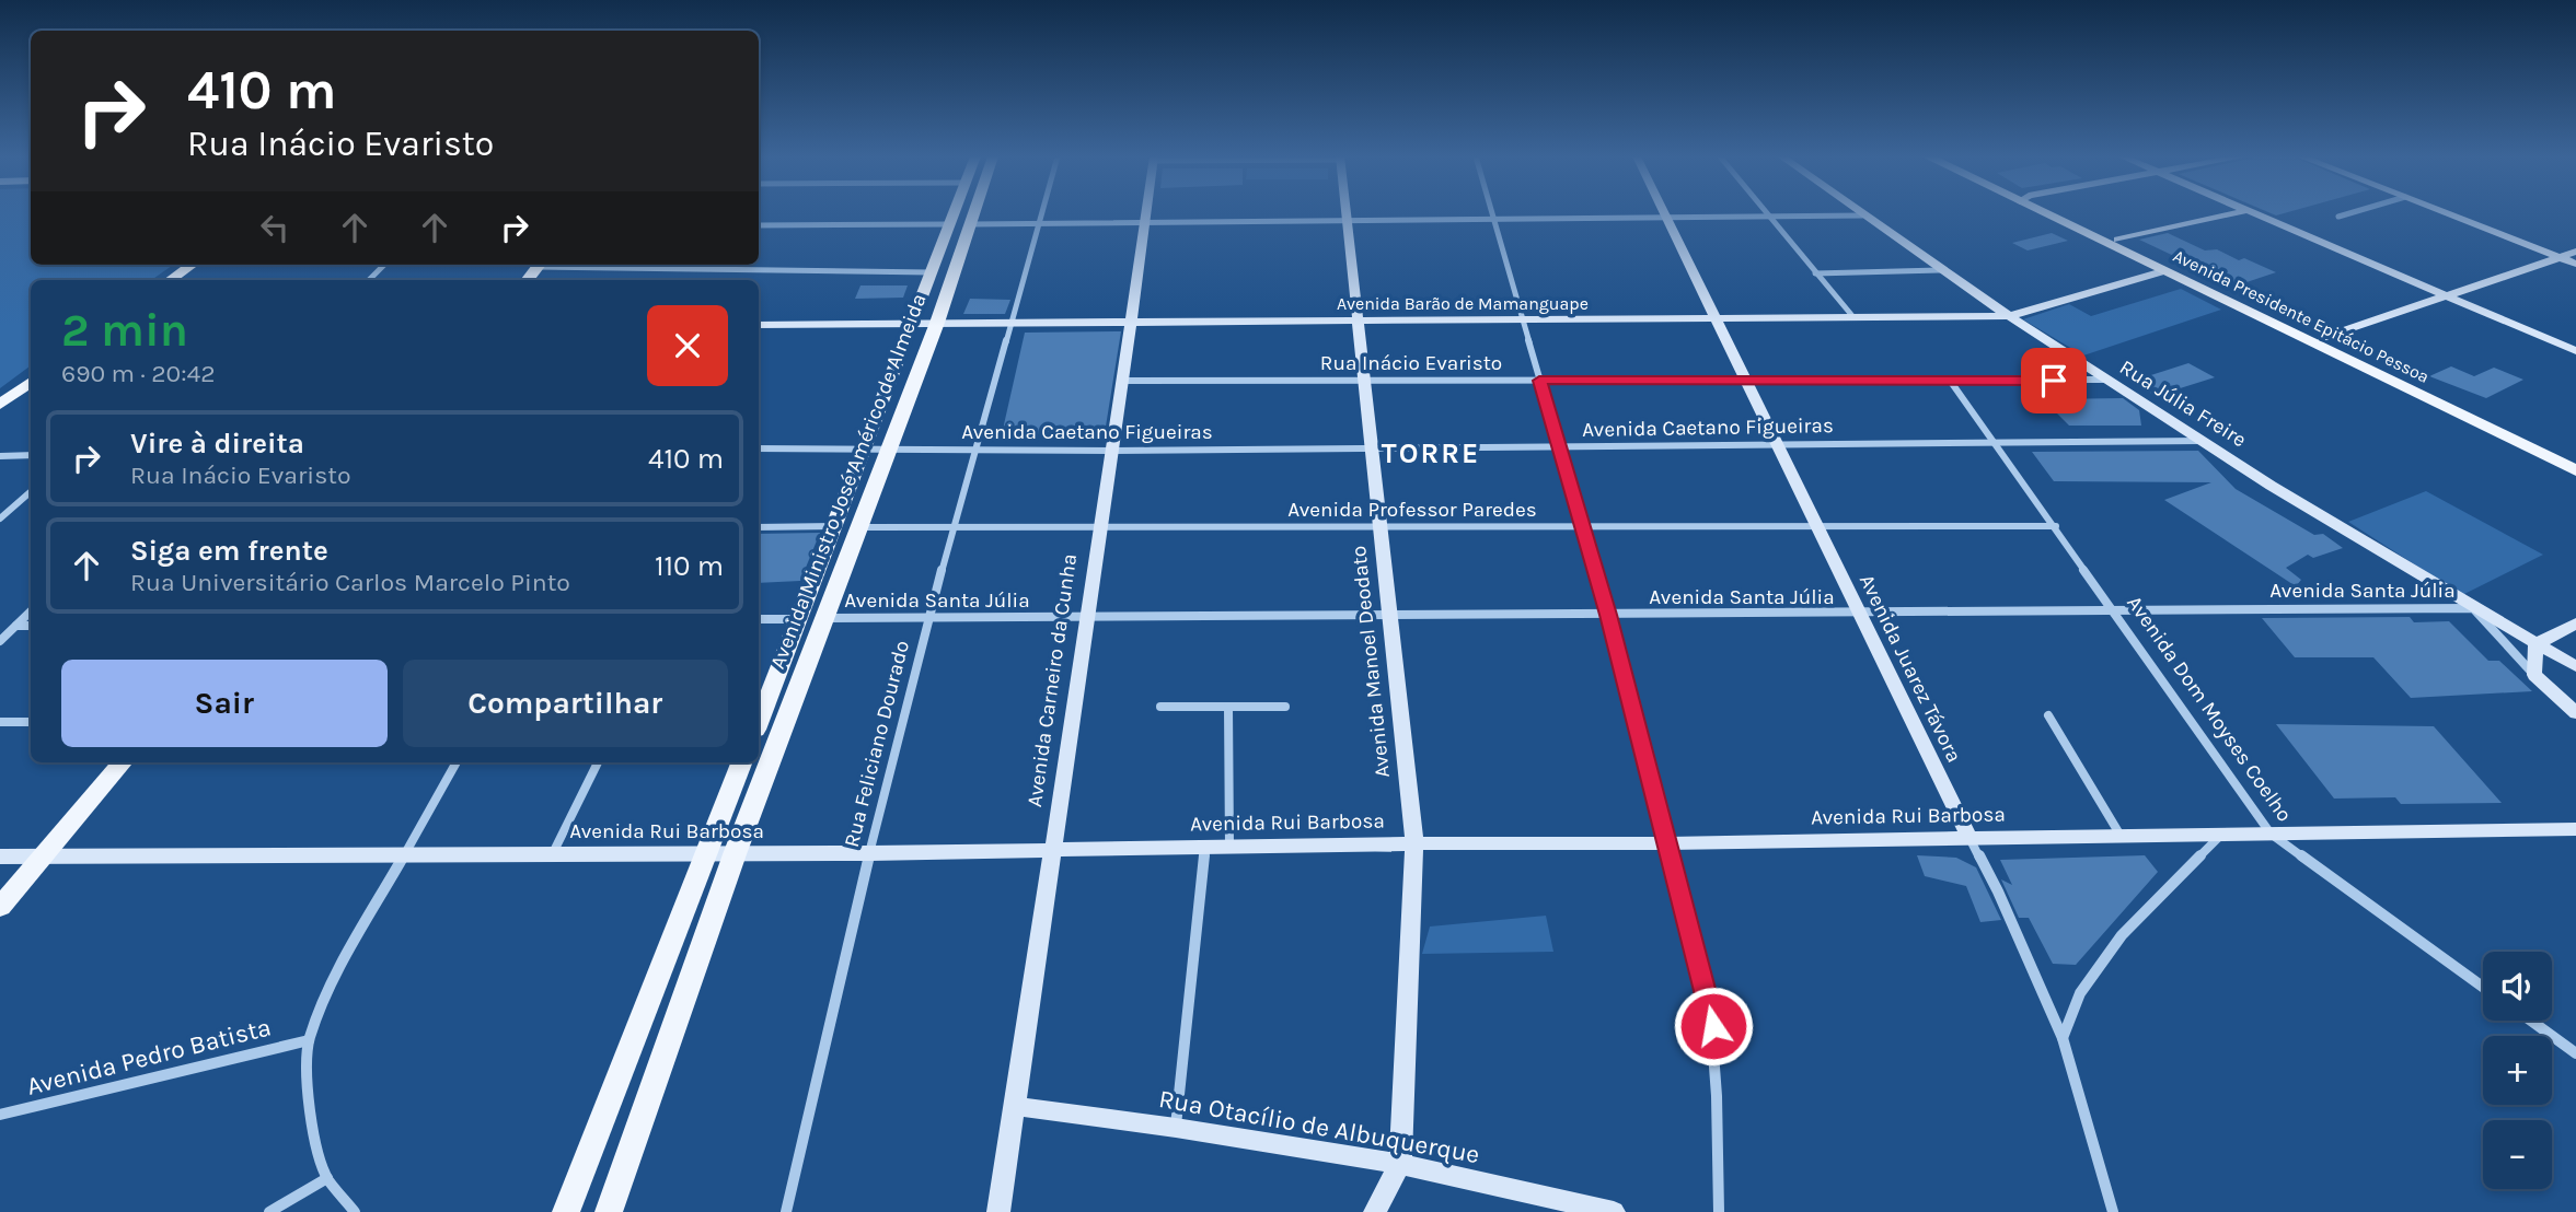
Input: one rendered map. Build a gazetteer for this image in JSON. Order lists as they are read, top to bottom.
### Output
{
  "streets": {
    "main road": ["Avenida Presidente Epitácio Pessoa", "Avenida Ministro José Américo de Almeida"],
    "street": [
      "Avenida Barão de Mamanguape",
      "Rua Inácio Evaristo",
      "Rua Júlia Freire",
      "Avenida Caetano Figueiras",
      "Avenida Professor Paredes",
      "Avenida Santa Júlia",
      "Avenida Manoel Deodato",
      "Avenida Juarez Távora",
      "Avenida Carneiro da Cunha",
      "Avenida Dom Moyses Coelho",
      "Rua Feliciano Dourado",
      "Avenida Rui Barbosa",
      "Avenida Pedro Batista",
      "Rua Otacílio de Albuquerque"
    ]
  },
  "crossings": [
    ["Avenida Barão de Mamanguape", "Avenida Presidente Epitácio Pessoa"],
    ["Avenida Barão de Mamanguape", "Rua Júlia Freire"],
    ["Avenida Barão de Mamanguape", "Avenida Ministro José Américo de Almeida"],
    ["Avenida Barão de Mamanguape", "Avenida Manoel Deodato"],
    ["Avenida Barão de Mamanguape", "Avenida Juarez Távora"],
    ["Avenida Barão de Mamanguape", "Avenida Carneiro da Cunha"],
    ["Avenida Barão de Mamanguape", "Rua Feliciano Dourado"],
    ["Rua Inácio Evaristo", "Rua Júlia Freire"],
    ["Rua Inácio Evaristo", "Avenida Manoel Deodato"],
    ["Rua Inácio Evaristo", "Avenida Juarez Távora"],
    ["Rua Inácio Evaristo", "Avenida Carneiro da Cunha"],
    ["Rua Inácio Evaristo", "Avenida Dom Moyses Coelho"],
    ["Rua Júlia Freire", "Avenida Caetano Figueiras"],
    ["Rua Júlia Freire", "Avenida Santa Júlia"],
    ["Avenida Caetano Figueiras", "Avenida Ministro José Américo de Almeida"],
    ["Avenida Caetano Figueiras", "Avenida Manoel Deodato"],
    ["Avenida Caetano Figueiras", "Avenida Juarez Távora"],
    ["Avenida Caetano Figueiras", "Avenida Carneiro da Cunha"],
    ["Avenida Caetano Figueiras", "Avenida Dom Moyses Coelho"],
    ["Avenida Caetano Figueiras", "Rua Feliciano Dourado"],
    ["Avenida Ministro José Américo de Almeida", "Avenida Professor Paredes"],
    ["Avenida Ministro José Américo de Almeida", "Avenida Santa Júlia"],
    ["Avenida Ministro José Américo de Almeida", "Avenida Rui Barbosa"],
    ["Avenida Professor Paredes", "Avenida Manoel Deodato"],
    ["Avenida Professor Paredes", "Avenida Juarez Távora"],
    ["Avenida Professor Paredes", "Avenida Carneiro da Cunha"],
    ["Avenida Professor Paredes", "Avenida Dom Moyses Coelho"],
    ["Avenida Professor Paredes", "Rua Feliciano Dourado"],
    ["Avenida Santa Júlia", "Avenida Manoel Deodato"],
    ["Avenida Santa Júlia", "Avenida Juarez Távora"],
    ["Avenida Santa Júlia", "Avenida Carneiro da Cunha"],
    ["Avenida Santa Júlia", "Avenida Dom Moyses Coelho"],
    ["Avenida Santa Júlia", "Rua Feliciano Dourado"],
    ["Avenida Manoel Deodato", "Avenida Rui Barbosa"],
    ["Avenida Manoel Deodato", "Rua Otacílio de Albuquerque"],
    ["Avenida Juarez Távora", "Avenida Rui Barbosa"],
    ["Avenida Carneiro da Cunha", "Avenida Rui Barbosa"],
    ["Avenida Carneiro da Cunha", "Rua Otacílio de Albuquerque"],
    ["Avenida Dom Moyses Coelho", "Avenida Rui Barbosa"],
    ["Rua Feliciano Dourado", "Avenida Rui Barbosa"]
  ],
  "districts": ["TORRE"],
  "page": {
    "turn": ["410 m", "Rua Inácio Evaristo"],
    "heading": ["2 min", "690 m · 20:42"],
    "list": [
      {
        "name": "Vire à direita",
        "note": "Rua Inácio Evaristo",
        "value": "410 m"
      },
      {
        "name": "Siga em frente",
        "note": "Rua Universitário Carlos Marcelo Pinto",
        "value": "110 m"
      }
    ],
    "buttons": ["Sair", "Compartilhar"],
    "map_buttons": ["+", "−"]
  }
}
